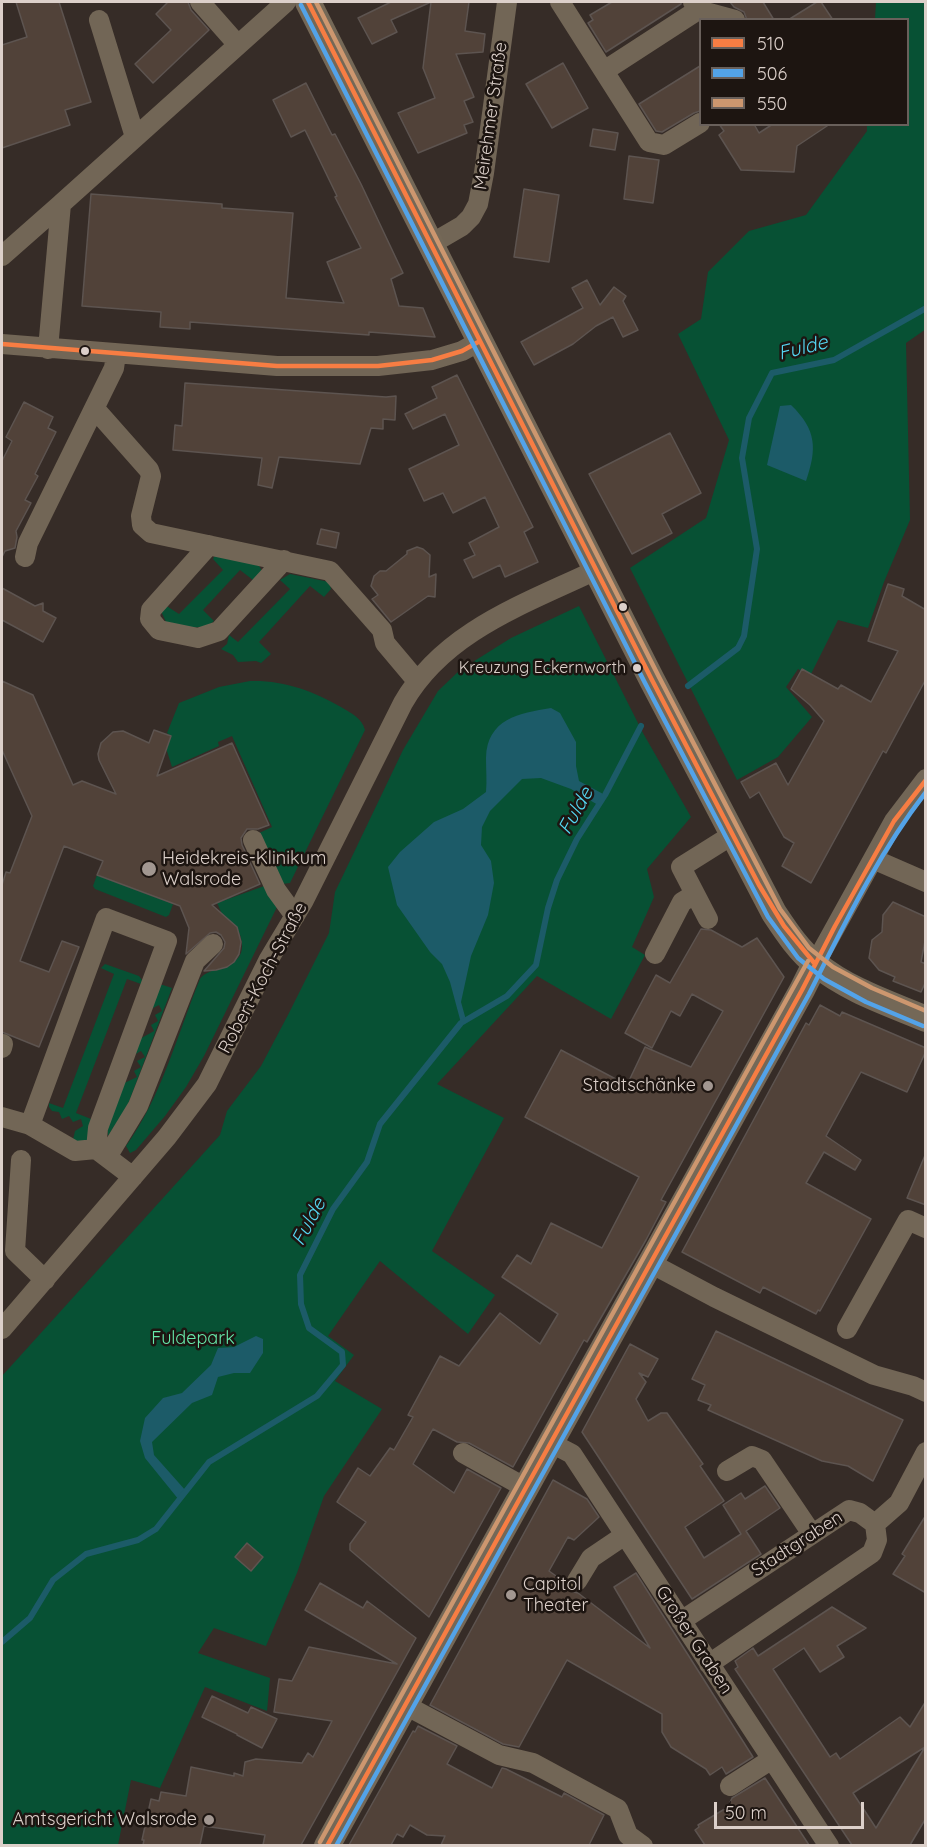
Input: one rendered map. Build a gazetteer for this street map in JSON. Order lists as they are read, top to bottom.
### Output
{
  "streets": {
    "street": [
      "Meirehmer Straße",
      "Robert-Koch-Straße",
      "Stadtgraben",
      "Großer Graben"
    ]
  },
  "crossings": [
    ["Stadtgraben", "Großer Graben"]
  ],
  "water": ["Fulde"],
  "parks": ["Fuldepark"],
  "places": [
    "Kreuzung Eckernworth",
    "Heidekreis-Klinikum Walsrode",
    "Stadtschänke",
    "Capitol Theater",
    "Amtsgericht Walsrode"
  ],
  "lines": ["transit line 510", "transit line 550", "transit line 506"],
  "legend": ["510", "506", "550"],
  "scale_bar": "50 m"
}
